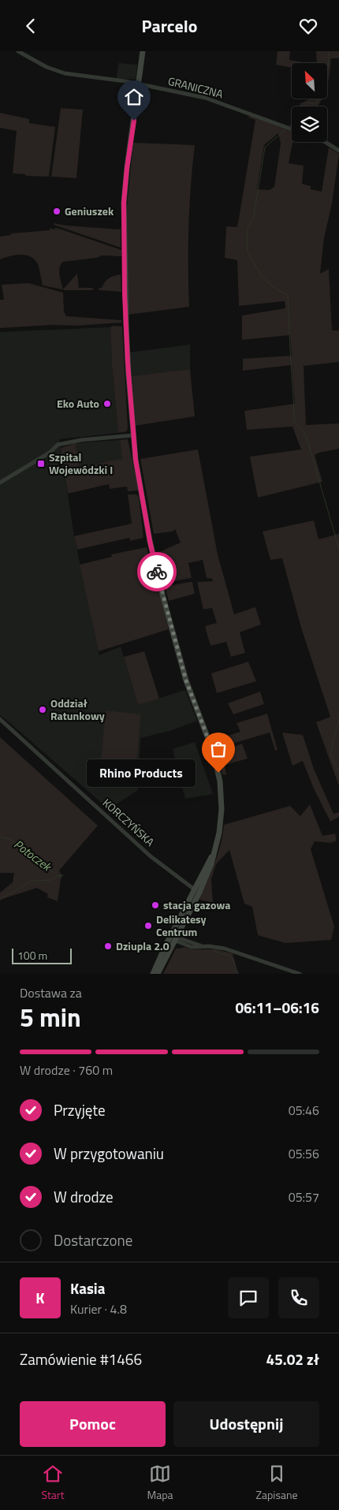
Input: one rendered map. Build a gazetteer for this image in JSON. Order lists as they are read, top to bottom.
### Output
{
  "streets": {
    "street": ["GRANICZNA", "KORCZYŃSKA"]
  },
  "water": ["Potoczek"],
  "places": {
    "other": [
      "Geniuszek",
      "Eko Auto",
      "Oddział Ratunkowy",
      "Rhino Products",
      "stacja gazowa",
      "Delikatesy Centrum",
      "Dziupla 2.0"
    ],
    "transit": ["Szpital Wojewódzki I"]
  },
  "scale_bar": "100 m",
  "north": "top left",
  "page": {
    "header": "Parcelo",
    "bubble": "Rhino Products",
    "scale": "100 m",
    "heading": ["5 min", "Dostawa za", "06:11–06:16"],
    "panel": [
      "Kasia",
      "Kurier · 4.8",
      "Zamówienie #1466",
      "45.02 zł"
    ],
    "bar": "W drodze · 760 m",
    "list": [
      ["Przyjęte", "05:46"],
      ["W przygotowaniu", "05:56"],
      ["W drodze", "05:57"],
      "Dostarczone"
    ],
    "round": "K",
    "buttons": ["Pomoc", "Udostępnij"],
    "tabs": ["Start", "Mapa", "Zapisane"]
  }
}
